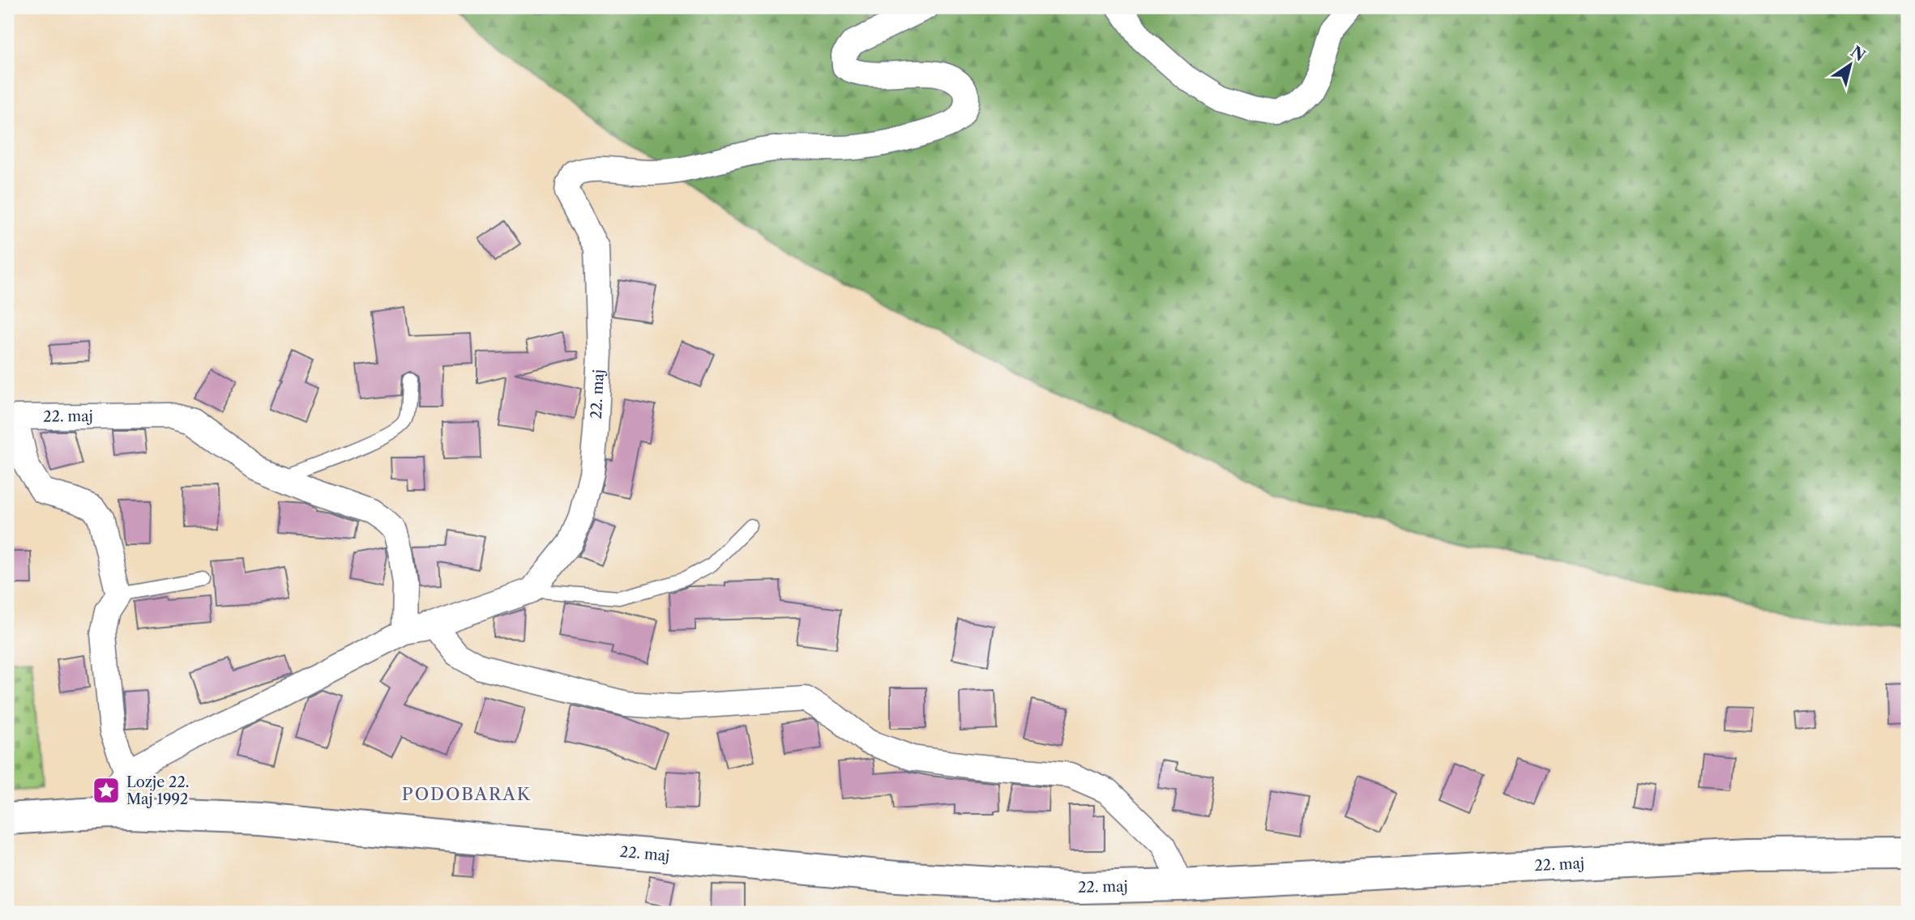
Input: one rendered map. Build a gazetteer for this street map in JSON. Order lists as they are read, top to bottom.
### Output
{
  "streets": {
    "main road": ["22. maj"]
  },
  "districts": ["PODOBARAK"],
  "places": {
    "place": ["Lozje 22. Maj 1992"]
  },
  "north": "top right"
}
